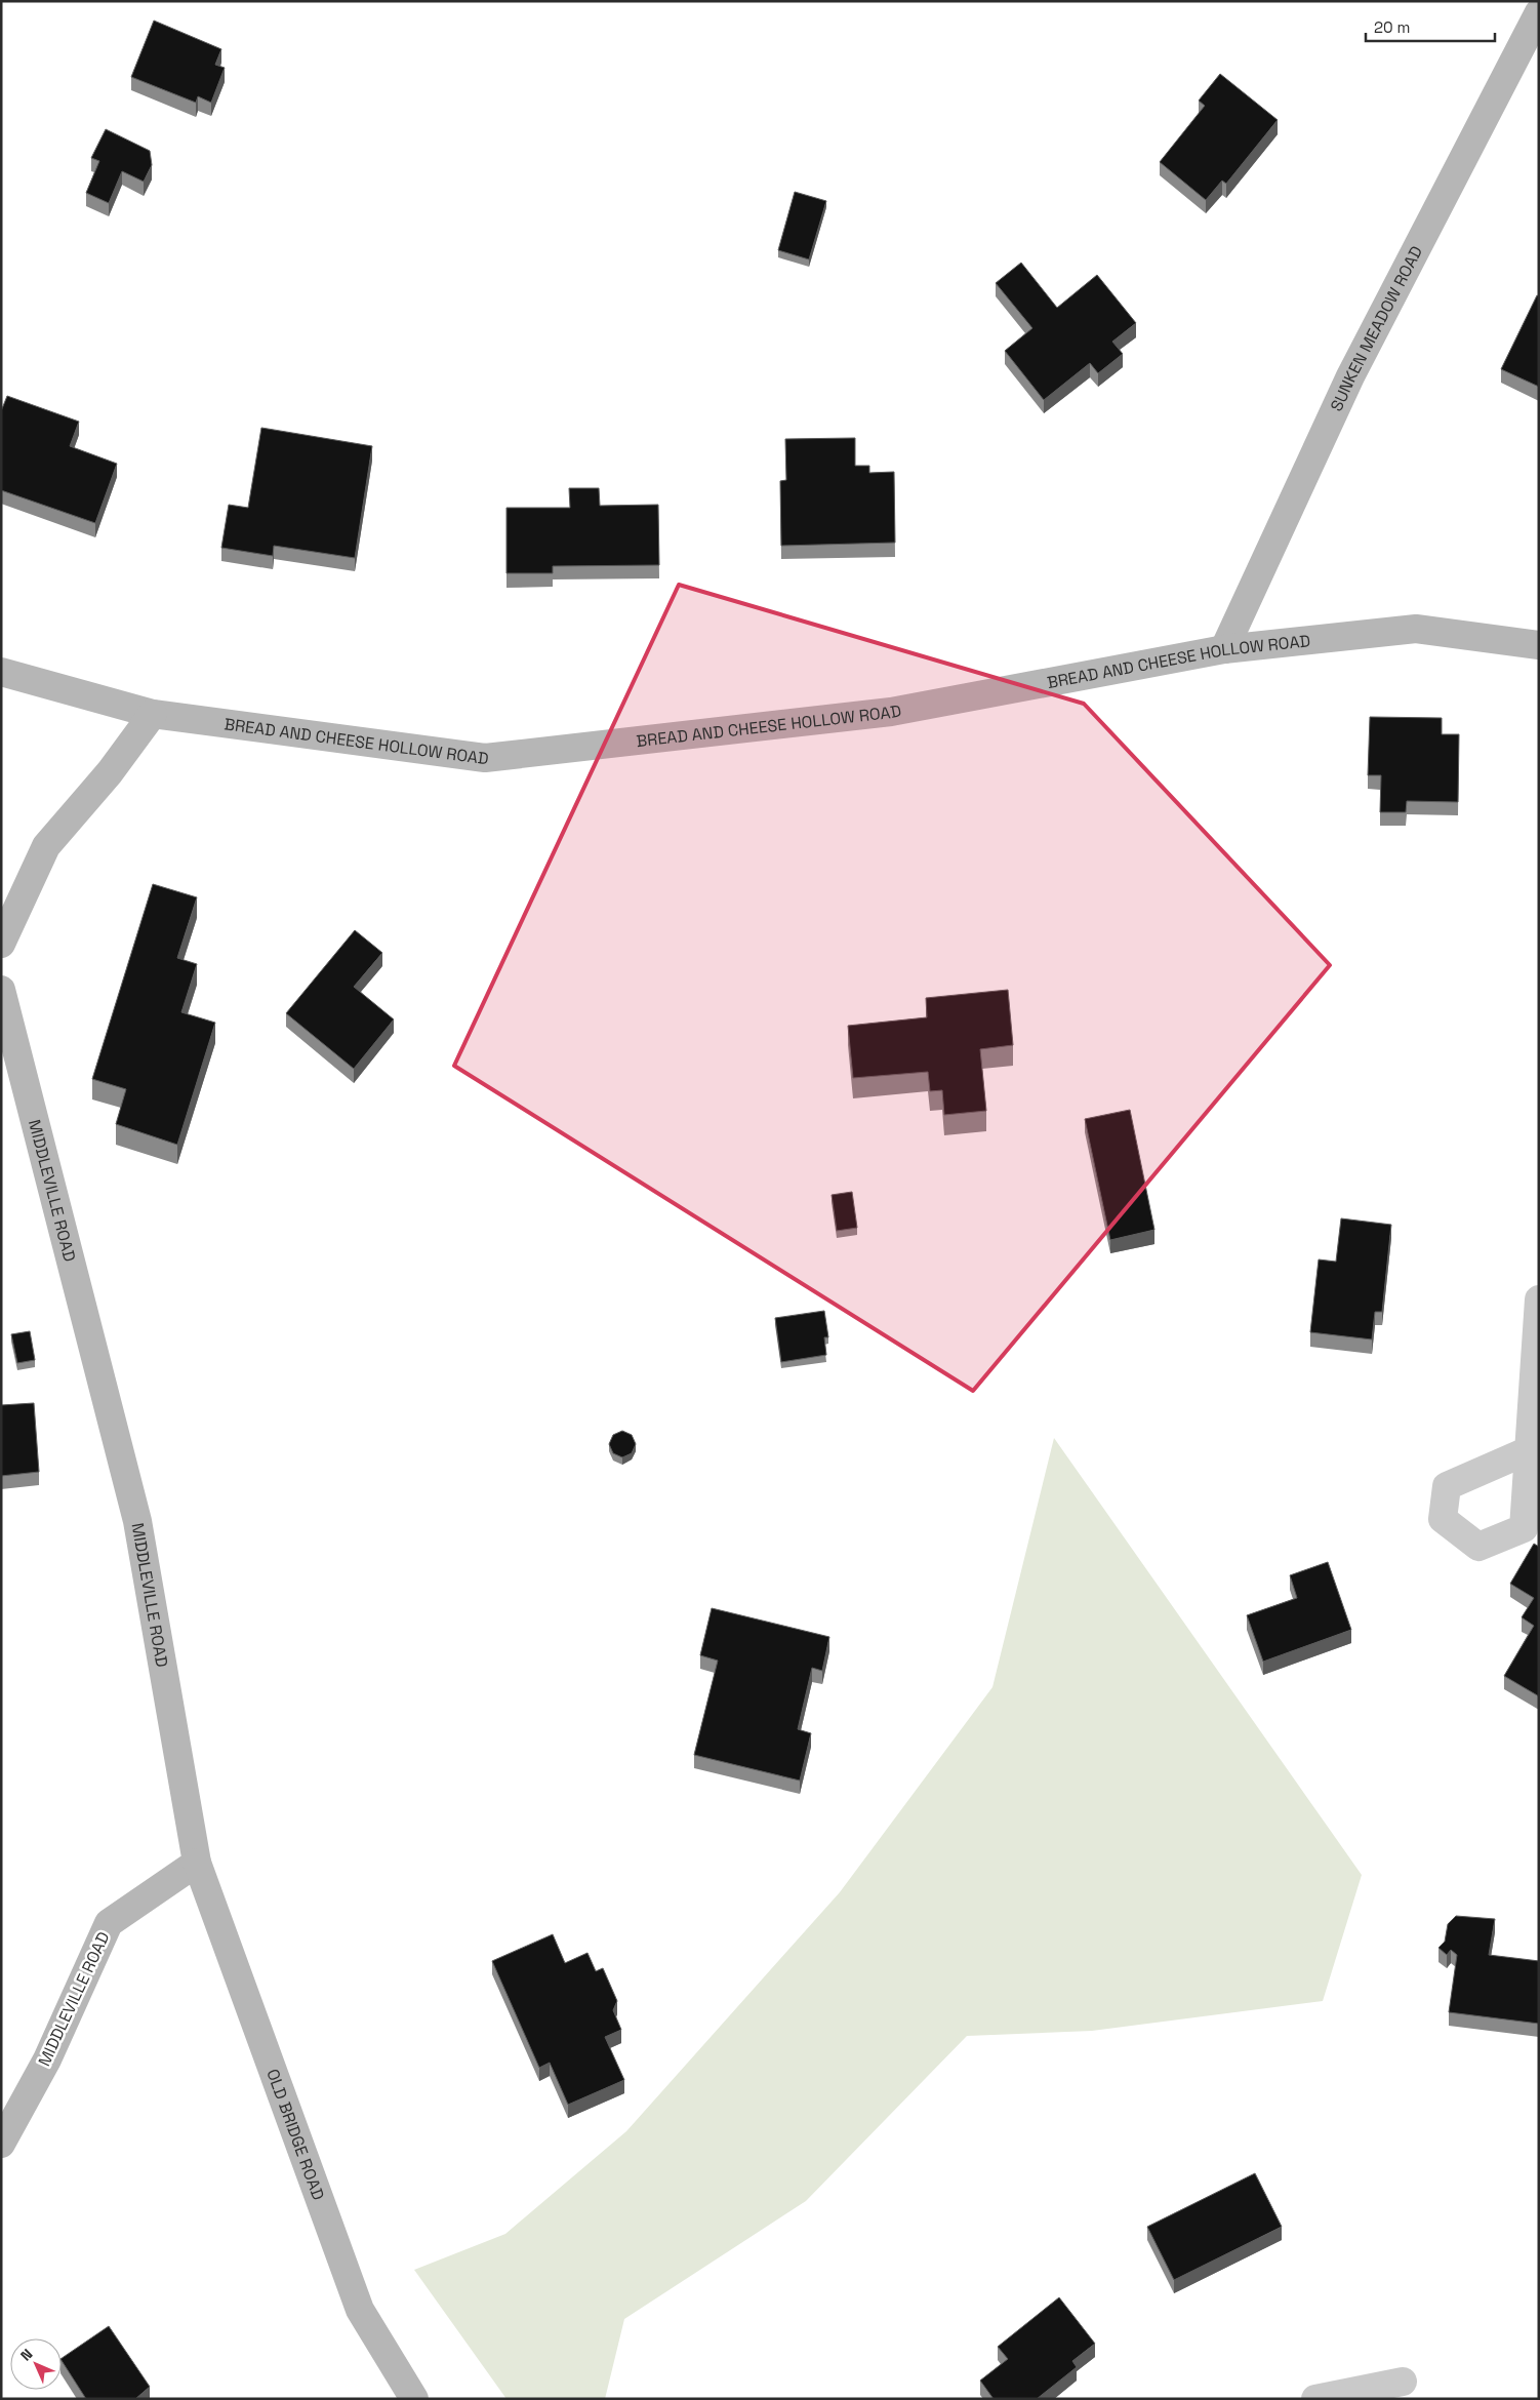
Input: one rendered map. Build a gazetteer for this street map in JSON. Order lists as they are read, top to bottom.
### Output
{
  "streets": {
    "street": [
      "SUNKEN MEADOW ROAD",
      "BREAD AND CHEESE HOLLOW ROAD",
      "MIDDLEVILLE ROAD",
      "OLD BRIDGE ROAD"
    ]
  },
  "crossings": [
    ["SUNKEN MEADOW ROAD", "BREAD AND CHEESE HOLLOW ROAD"],
    ["MIDDLEVILLE ROAD", "OLD BRIDGE ROAD"]
  ],
  "scale_bar": "20 m",
  "north": "top left"
}
